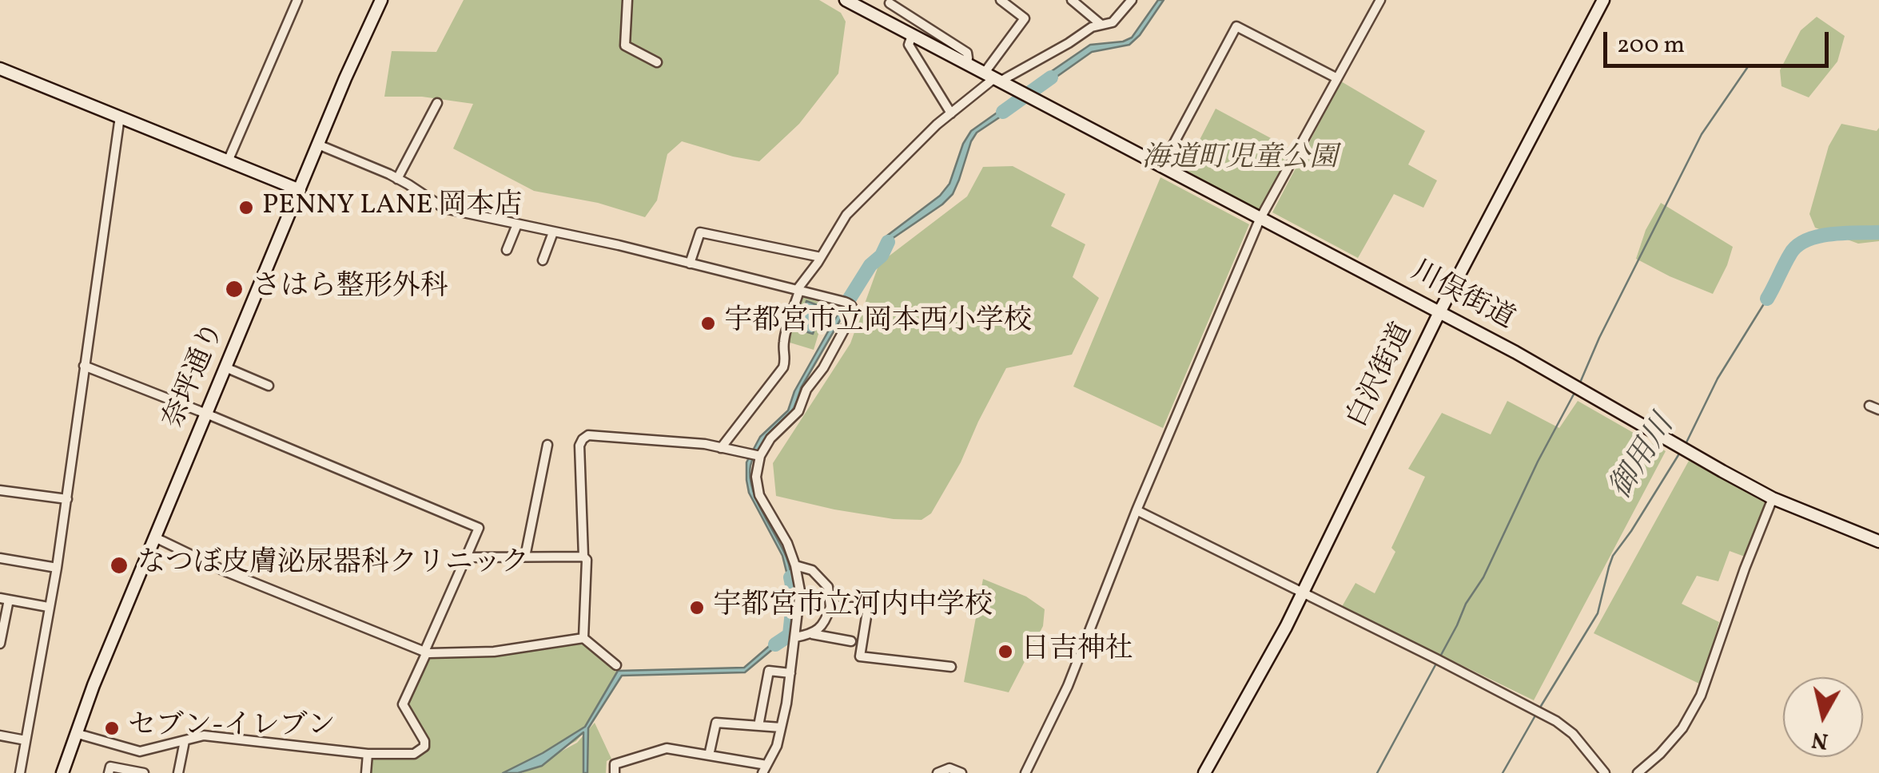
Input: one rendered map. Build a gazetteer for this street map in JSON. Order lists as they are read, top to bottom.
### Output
{
  "streets": {
    "main road": ["川俣街道", "奈坪通り", "白沢街道"]
  },
  "crossings": [
    ["川俣街道", "白沢街道"]
  ],
  "water": ["御用川"],
  "parks": ["海道町児童公園"],
  "places": [
    "PENNY LANE 岡本店",
    "さはら整形外科",
    "宇都宮市立岡本西小学校",
    "なつぼ皮膚泌尿器科クリニック",
    "宇都宮市立河内中学校",
    "日吉神社",
    "セブン-イレブン"
  ],
  "scale_bar": "200 m",
  "north": "bottom"
}
